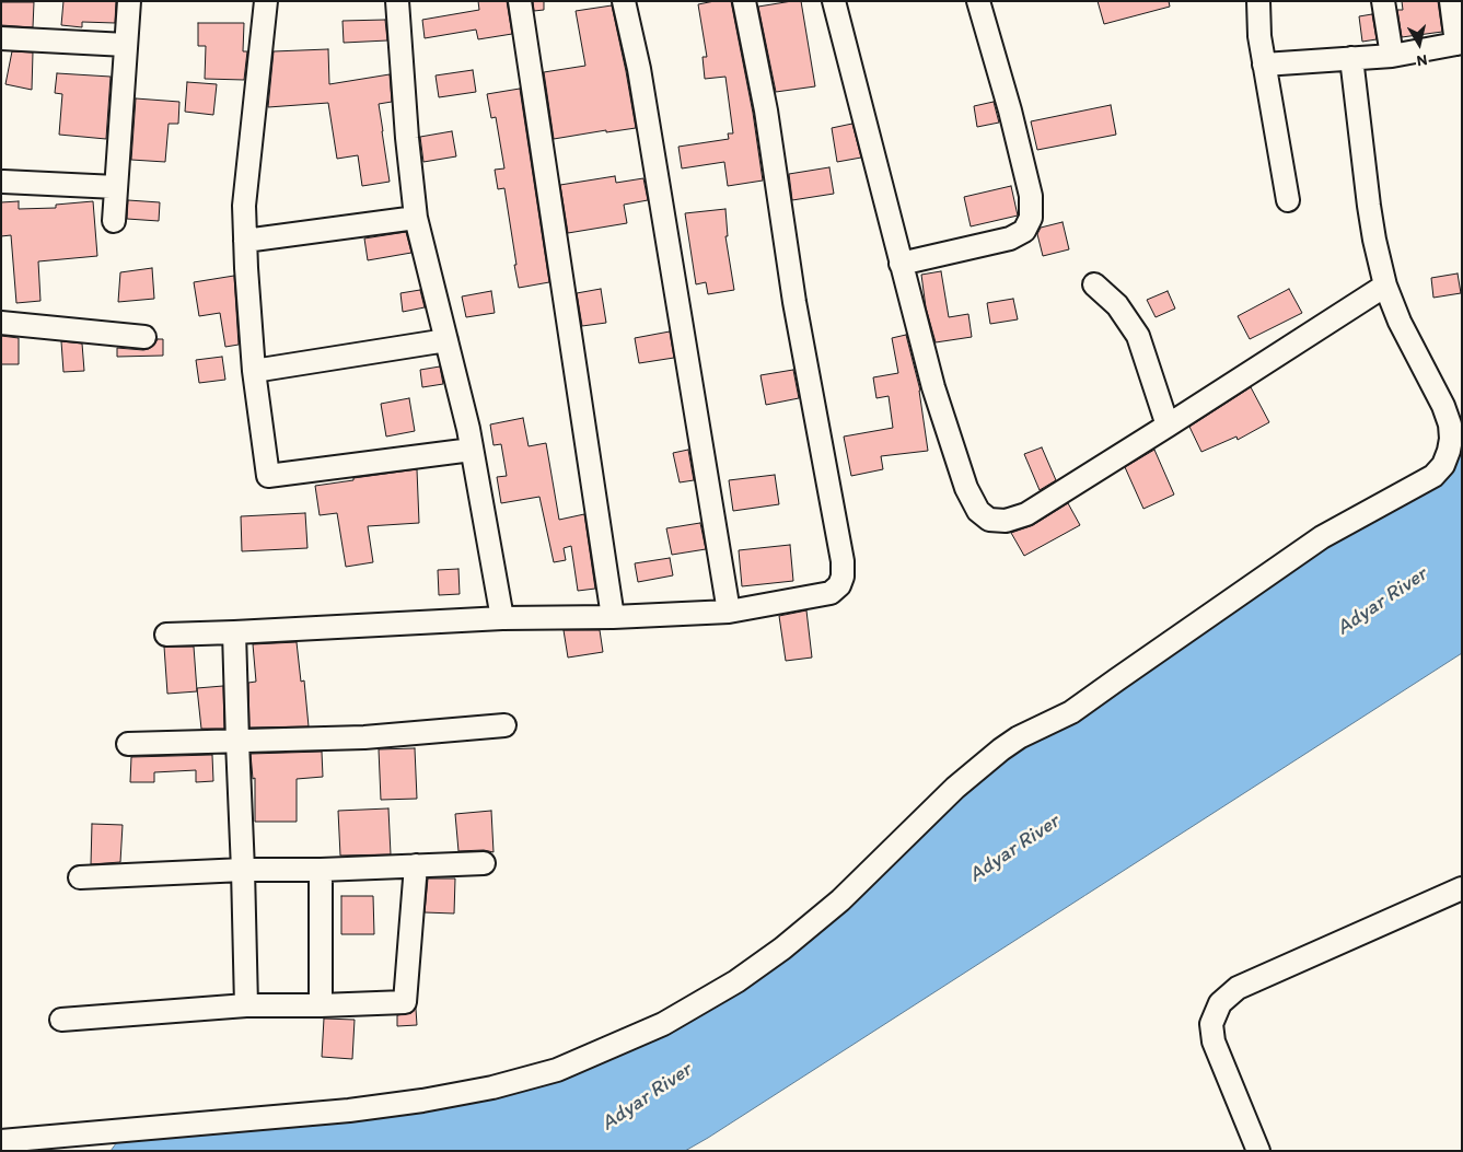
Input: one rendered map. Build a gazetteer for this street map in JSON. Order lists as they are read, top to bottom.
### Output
{
  "water": ["Adyar River"],
  "north": "bottom"
}
